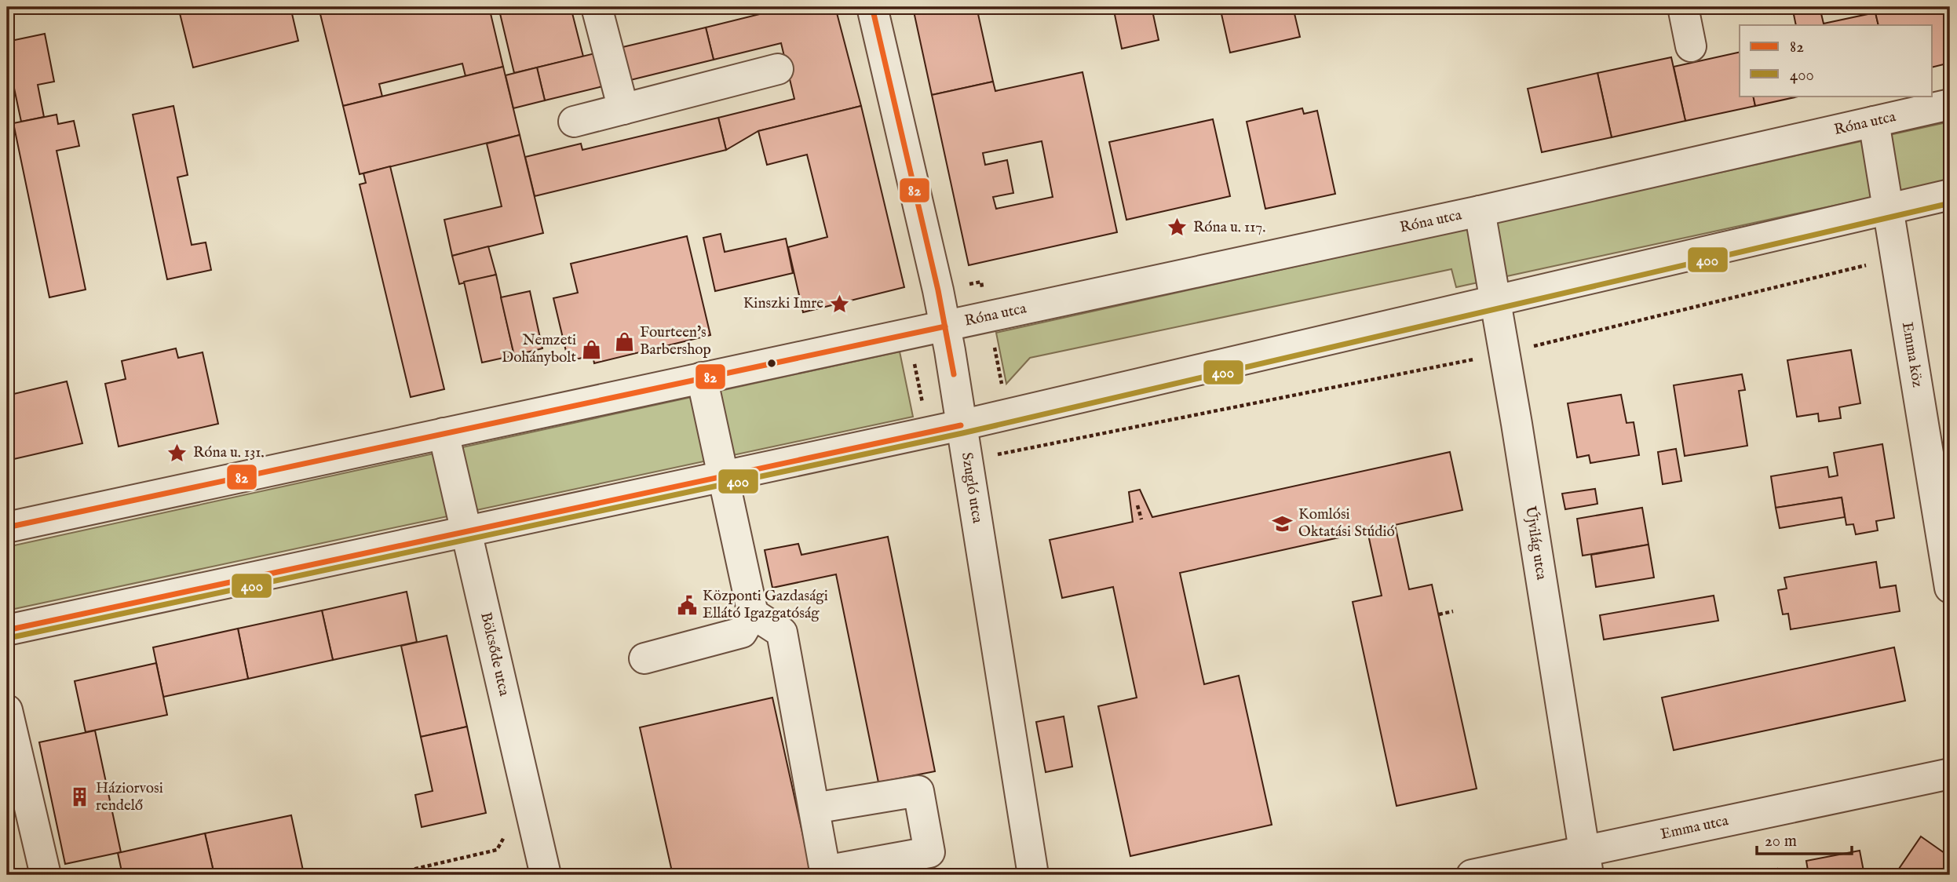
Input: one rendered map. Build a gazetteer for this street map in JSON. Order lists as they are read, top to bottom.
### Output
{
  "streets": {
    "street": [
      "Róna utca",
      "Emma köz",
      "Szugló utca",
      "Újvilág utca",
      "Bölcsőde utca",
      "Emma utca"
    ]
  },
  "crossings": [
    ["Róna utca", "Emma köz"],
    ["Róna utca", "Szugló utca"],
    ["Róna utca", "Újvilág utca"],
    ["Róna utca", "Bölcsőde utca"],
    ["Újvilág utca", "Emma utca"]
  ],
  "places": {
    "place": ["Róna u. 117.", "Kinszki Imre", "Róna u. 131."],
    "shop": ["Fourteen's Barbershop", "Nemzeti Dohánybolt"],
    "school or university": ["Komlósi Oktatási Stúdió"],
    "public building": ["Központi Gazdasági Ellátó Igazgatóság"],
    "building": ["Háziorvosi rendelő"]
  },
  "lines": ["transit line 82", "transit line 400"],
  "legend": ["82", "400"],
  "scale_bar": "20 m"
}
